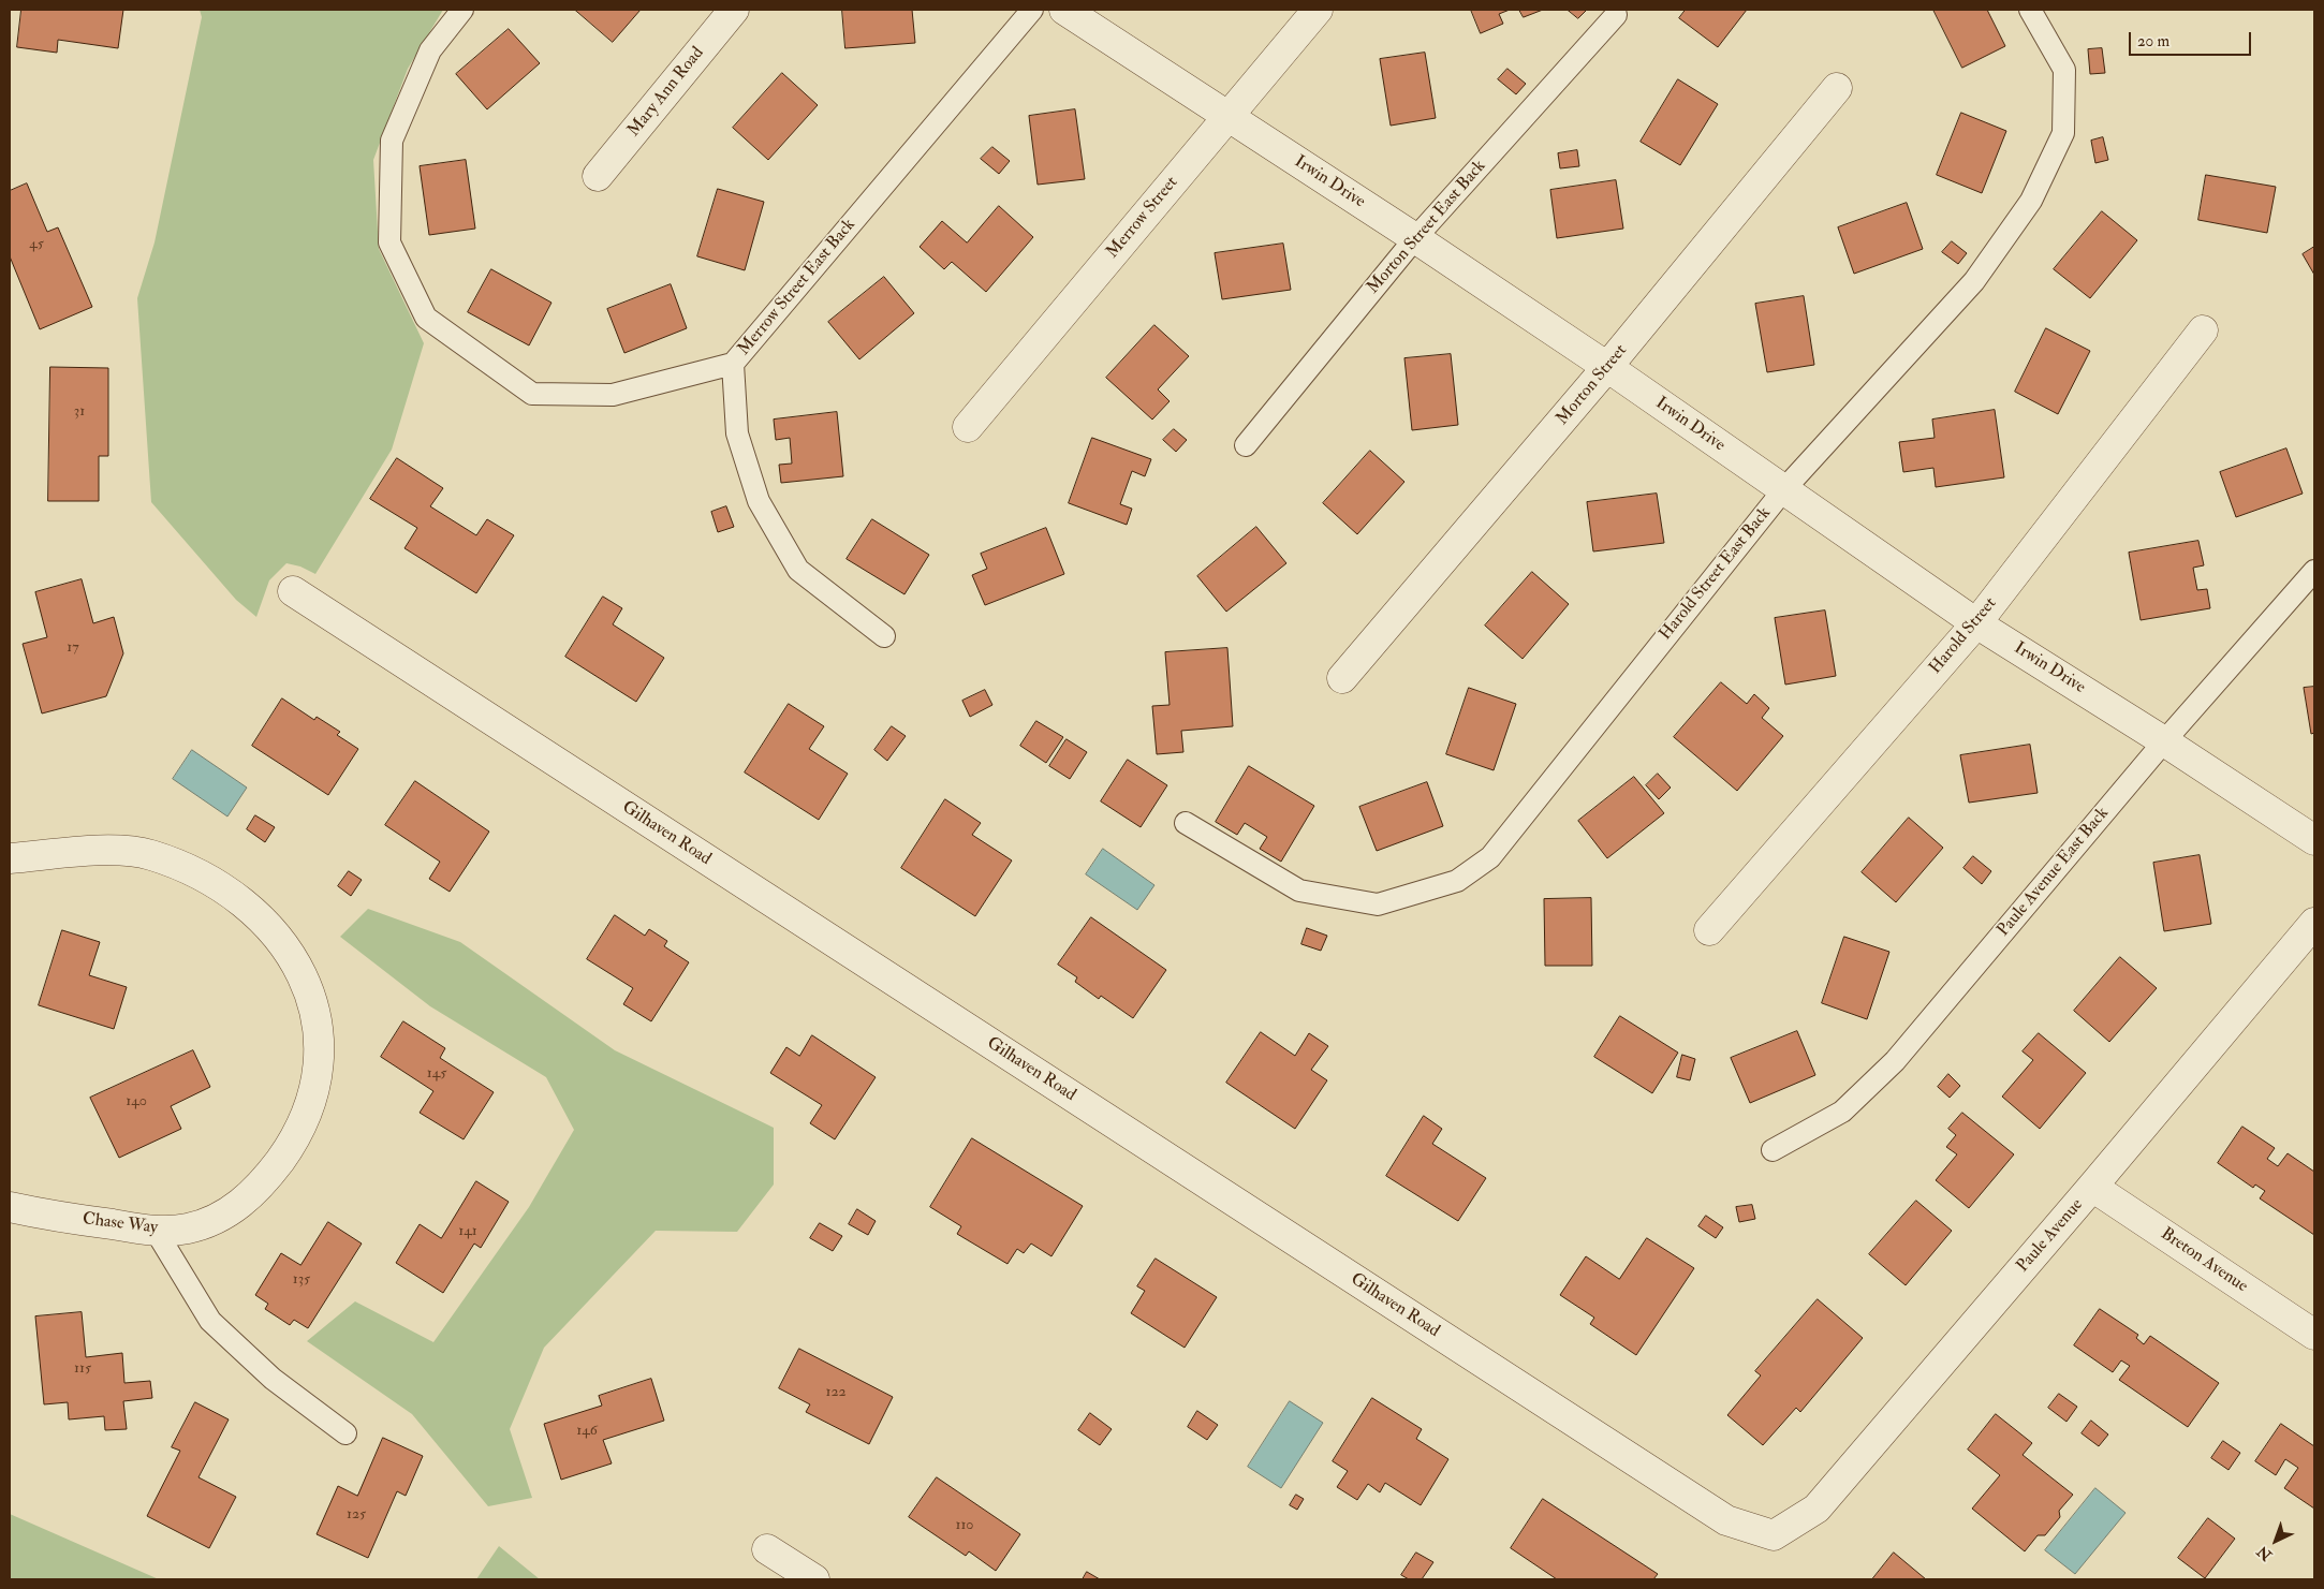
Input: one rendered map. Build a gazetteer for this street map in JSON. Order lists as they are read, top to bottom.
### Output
{
  "streets": {
    "street": [
      "Mary Ann Road",
      "Irwin Drive",
      "Merrow Street",
      "Morton Street",
      "Harold Street",
      "Gilhaven Road",
      "Chase Way",
      "Paule Avenue",
      "Breton Avenue"
    ],
    "lane": [
      "Morton Street East Back",
      "Merrow Street East Back",
      "Harold Street East Back",
      "Paule Avenue East Back"
    ]
  },
  "crossings": [
    ["Irwin Drive", "Merrow Street"],
    ["Irwin Drive", "Morton Street East Back"],
    ["Irwin Drive", "Morton Street"],
    ["Irwin Drive", "Harold Street East Back"],
    ["Irwin Drive", "Harold Street"],
    ["Irwin Drive", "Paule Avenue East Back"],
    ["Gilhaven Road", "Paule Avenue"],
    ["Paule Avenue", "Breton Avenue"]
  ],
  "house_numbers": [
    "45",
    "31",
    "17",
    "145",
    "140",
    "141",
    "135",
    "115",
    "122",
    "146",
    "125",
    "110"
  ],
  "scale_bar": "20 m",
  "north": "bottom left"
}
